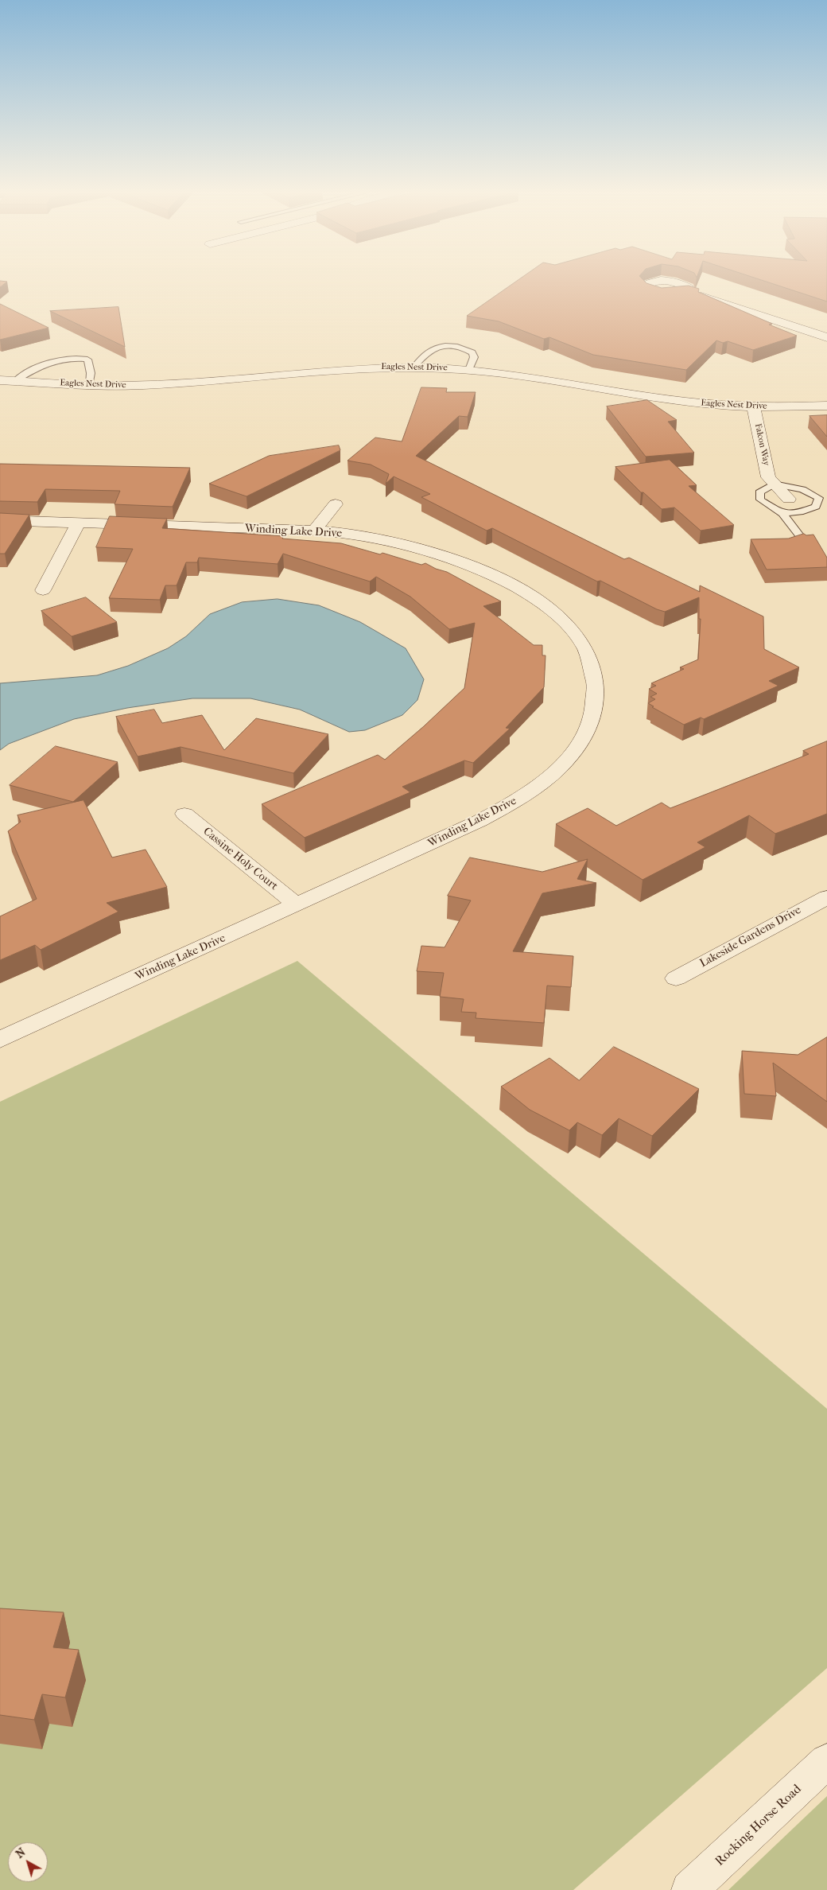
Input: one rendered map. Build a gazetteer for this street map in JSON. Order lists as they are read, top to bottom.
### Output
{
  "streets": {
    "street": [
      "Eagles Nest Drive",
      "Falcon Way",
      "Winding Lake Drive",
      "Cassine Holy Court",
      "Lakeside Gardens Drive",
      "Rocking Horse Road"
    ]
  },
  "crossings": [
    ["Eagles Nest Drive", "Falcon Way"],
    ["Winding Lake Drive", "Cassine Holy Court"]
  ],
  "north": "top left"
}
